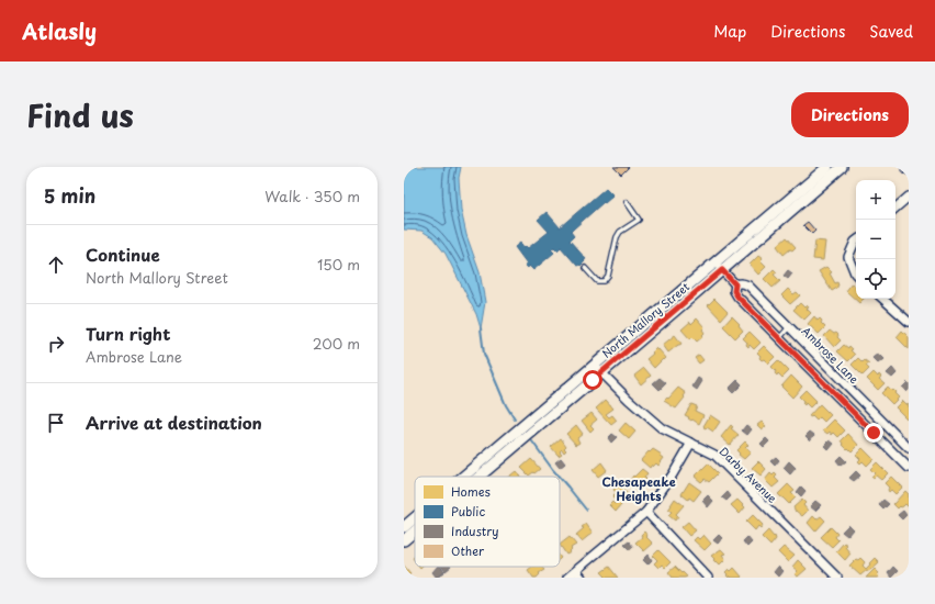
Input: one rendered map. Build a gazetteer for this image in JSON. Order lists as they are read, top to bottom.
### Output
{
  "streets": {
    "main road": ["North Mallory Street"],
    "street": ["Ambrose Lane", "Darby Avenue"]
  },
  "crossings": [
    ["North Mallory Street", "Ambrose Lane"],
    ["North Mallory Street", "Darby Avenue"]
  ],
  "districts": ["Chesapeake Heights"],
  "legend": [
    "Homes",
    "Public",
    "Industry",
    "Other"
  ],
  "page": {
    "header": "Atlasly",
    "nav": ["Map", "Directions", "Saved"],
    "title": "Find us",
    "buttons": "Directions",
    "heading": ["5 min", "Walk · 350 m"],
    "map_buttons": ["+", "−"],
    "list": [
      ["Continue", "North Mallory Street", "150 m"],
      ["Turn right", "Ambrose Lane", "200 m"],
      "Arrive at destination"
    ]
  }
}
